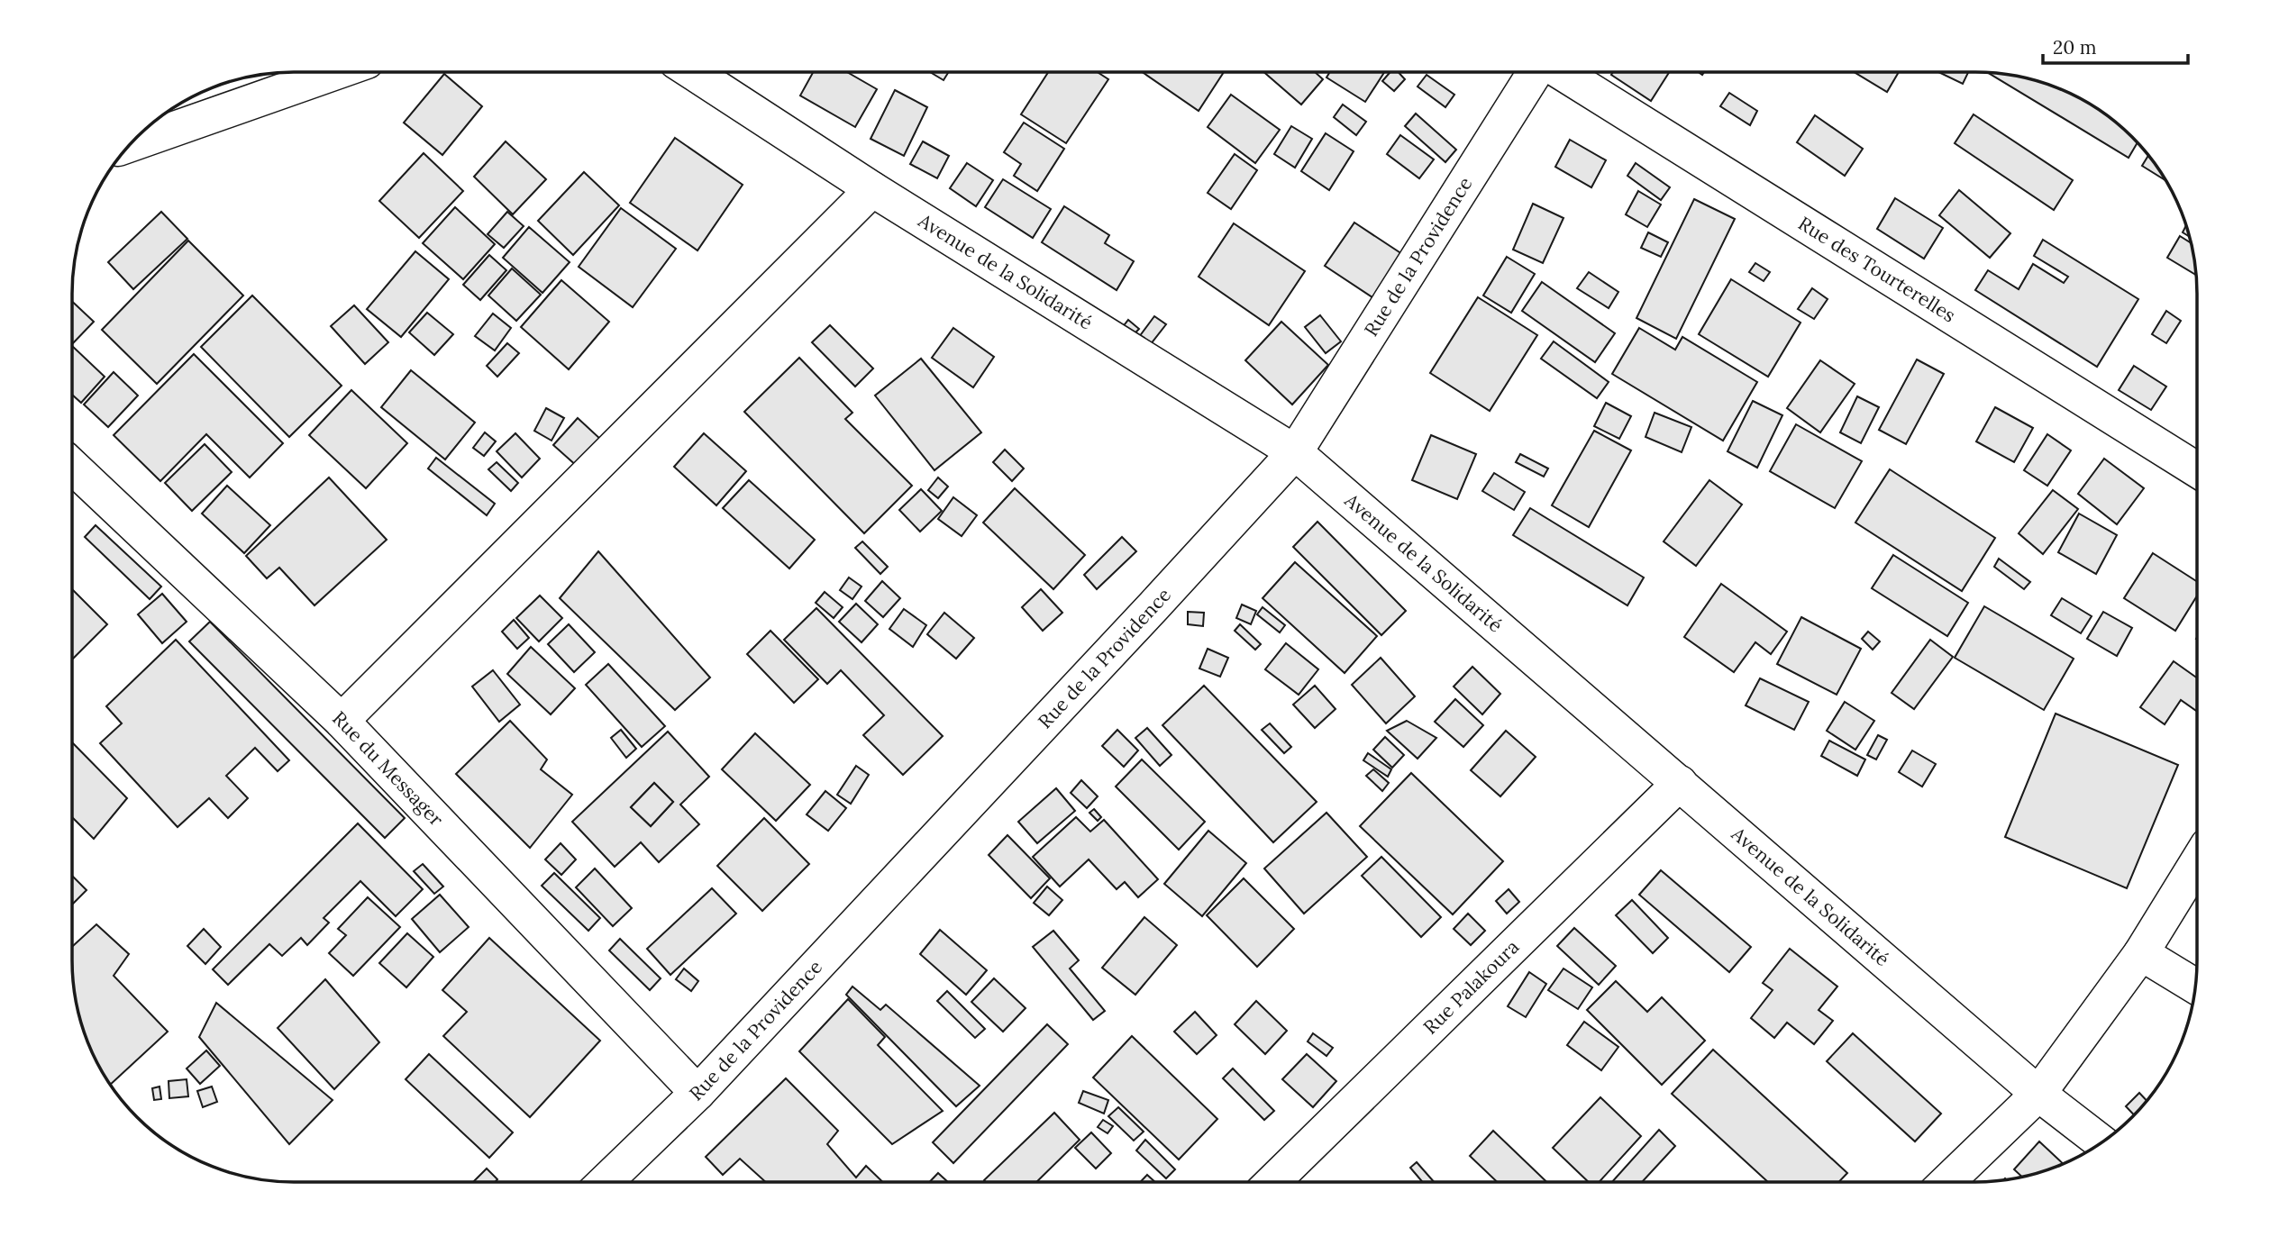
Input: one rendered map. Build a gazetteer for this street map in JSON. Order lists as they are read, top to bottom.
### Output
{
  "streets": {
    "street": [
      "Rue de la Providence",
      "Rue des Tourterelles",
      "Avenue de la Solidarité",
      "Rue du Messager",
      "Rue Palakoura"
    ]
  },
  "crossings": [
    ["Rue de la Providence", "Avenue de la Solidarité"],
    ["Rue de la Providence", "Rue du Messager"],
    ["Avenue de la Solidarité", "Rue Palakoura"]
  ],
  "scale_bar": "20 m"
}
